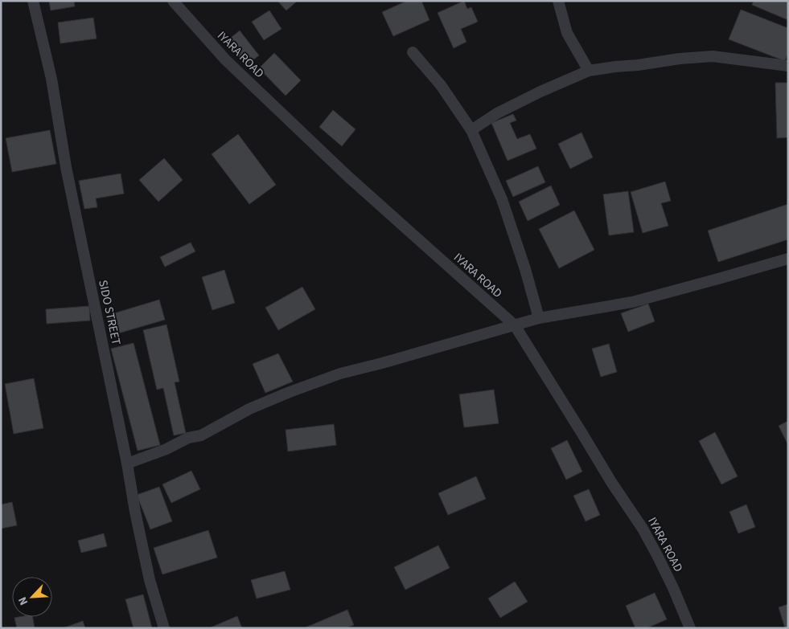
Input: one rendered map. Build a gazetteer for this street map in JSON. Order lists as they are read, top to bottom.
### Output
{
  "streets": {
    "street": ["IYARA ROAD", "SIDO STREET"]
  },
  "north": "bottom left"
}
